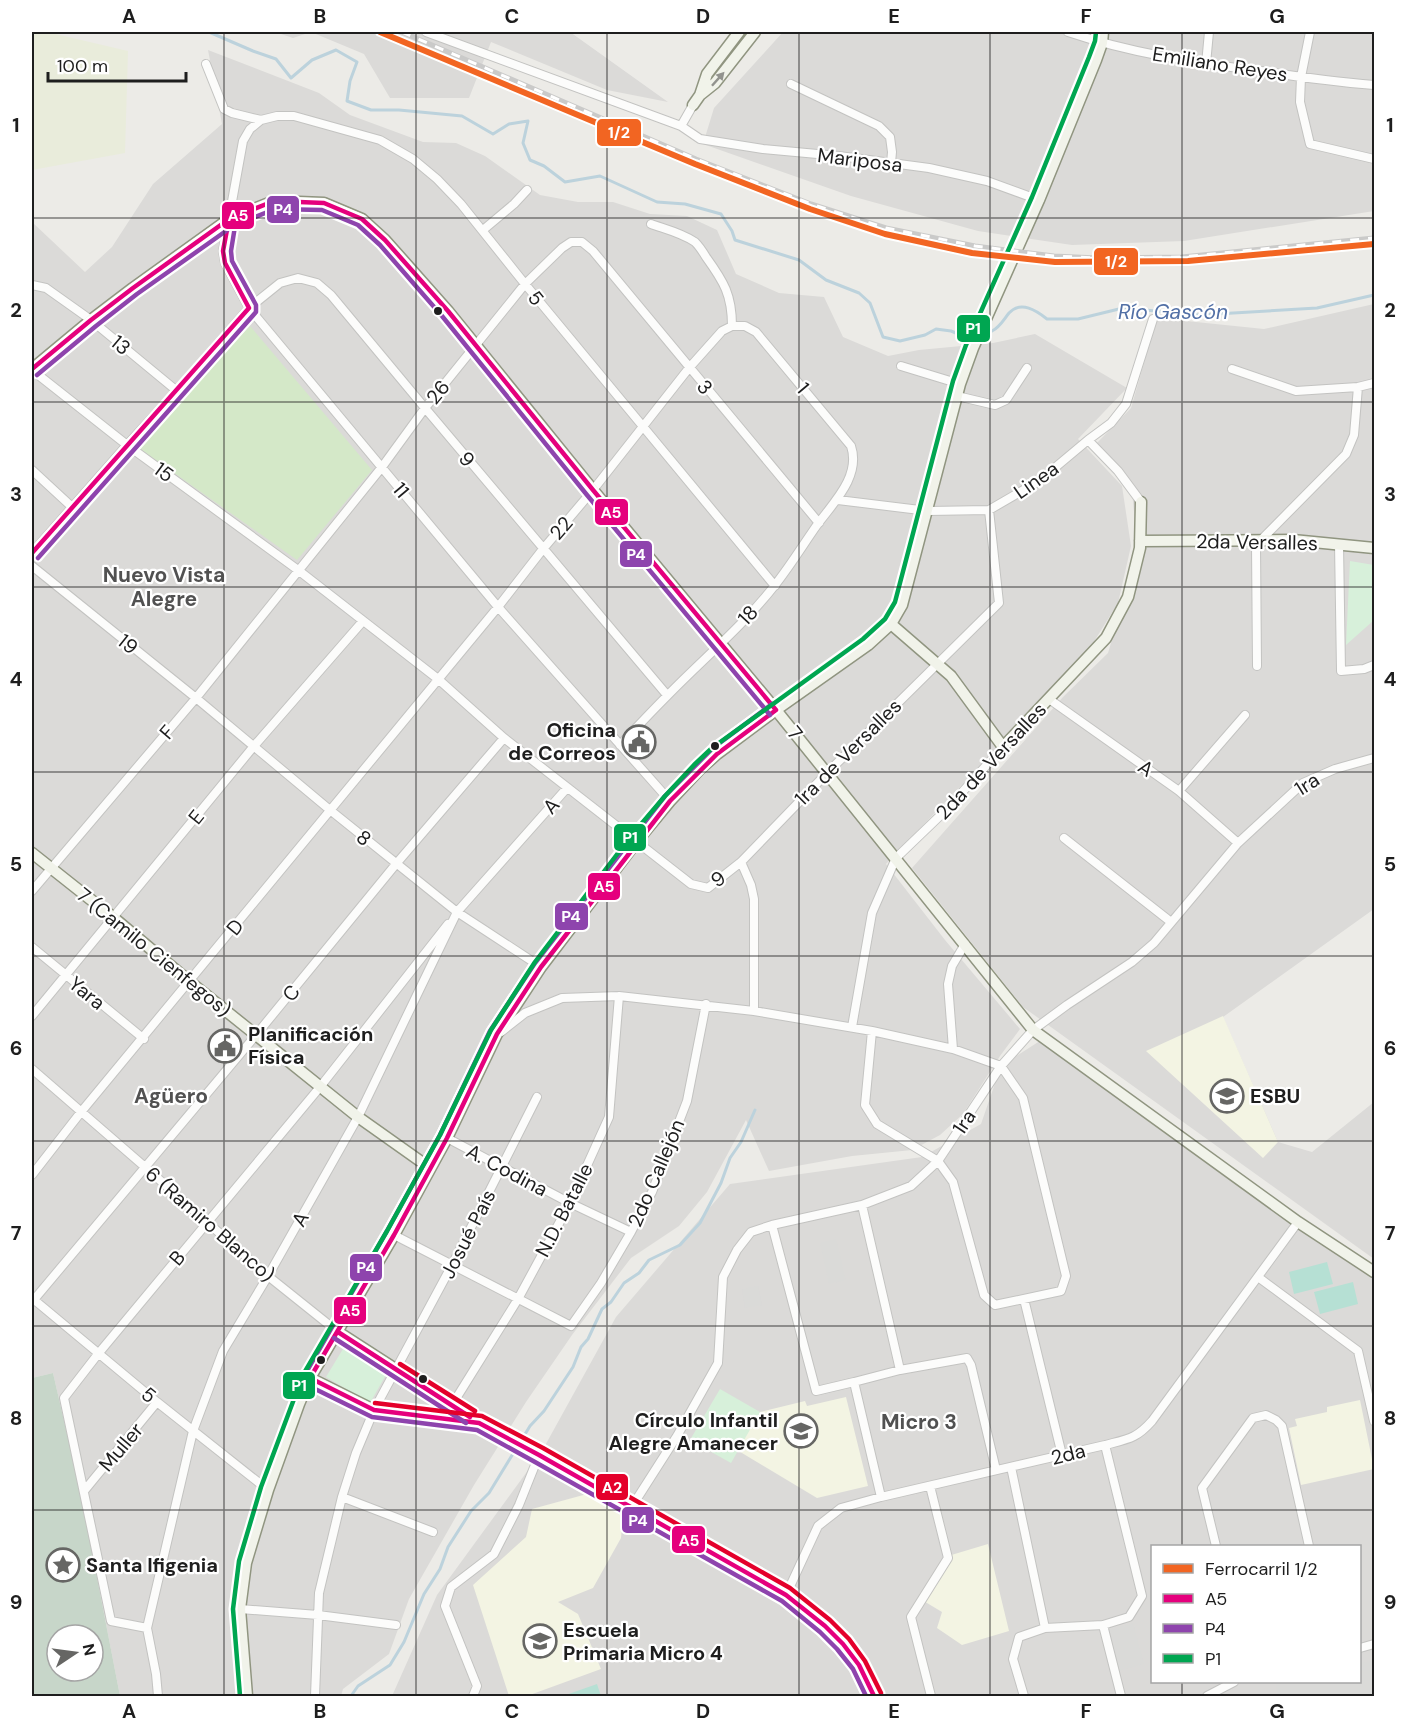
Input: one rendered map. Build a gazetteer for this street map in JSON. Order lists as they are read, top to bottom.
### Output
{
  "streets": {
    "main road": [
      "2da Versalles",
      "7",
      "2da de Versalles",
      "7 (Camilo Cienfegos)",
      "6 (Ramiro Blanco)"
    ],
    "street": [
      "Emiliano Reyes",
      "Mariposa",
      "5",
      "13",
      "3",
      "1",
      "26",
      "9",
      "15",
      "Linea",
      "11",
      "22",
      "18",
      "19",
      "F",
      "1ra de Versalles",
      "A",
      "1ra",
      "E",
      "8",
      "D",
      "Yara",
      "C",
      "A. Codina",
      "2do Callejón",
      "N.D. Batalle",
      "Josué País",
      "B",
      "Muller",
      "2da"
    ]
  },
  "crossings": [
    ["5", "26"],
    ["5", "11"],
    ["5", "22"],
    ["5", "18"],
    ["5", "A"],
    ["5", "C"],
    ["5", "B"],
    ["5", "Muller"],
    ["13", "9"],
    ["13", "7"],
    ["3", "26"],
    ["3", "22"],
    ["3", "18"],
    ["1", "22"],
    ["1", "18"],
    ["26", "9"],
    ["26", "15"],
    ["26", "11"],
    ["26", "F"],
    ["26", "7"],
    ["9", "15"],
    ["9", "11"],
    ["9", "22"],
    ["9", "18"],
    ["9", "F"],
    ["9", "1ra de Versalles"],
    ["9", "A"],
    ["9", "E"],
    ["9", "D"],
    ["9", "C"],
    ["15", "F"],
    ["15", "7"],
    ["Linea", "18"],
    ["Linea", "1ra de Versalles"],
    ["11", "22"],
    ["11", "18"],
    ["11", "7"],
    ["22", "7"],
    ["22", "D"],
    ["2da Versalles", "2da de Versalles"],
    ["18", "7"],
    ["19", "F"],
    ["19", "8"],
    ["F", "8"],
    ["F", "7 (Camilo Cienfegos)"],
    ["7", "1ra de Versalles"],
    ["7", "2da de Versalles"],
    ["7", "1ra"],
    ["7", "2da"],
    ["2da de Versalles", "A"],
    ["A", "1ra"],
    ["A", "8"],
    ["A", "7 (Camilo Cienfegos)"],
    ["A", "6 (Ramiro Blanco)"],
    ["A", "B"],
    ["1ra", "6 (Ramiro Blanco)"],
    ["E", "8"],
    ["E", "7 (Camilo Cienfegos)"],
    ["E", "Yara"],
    ["8", "D"],
    ["8", "C"],
    ["8", "B"],
    ["D", "7 (Camilo Cienfegos)"],
    ["D", "Yara"],
    ["D", "6 (Ramiro Blanco)"],
    ["7 (Camilo Cienfegos)", "C"],
    ["7 (Camilo Cienfegos)", "B"],
    ["C", "6 (Ramiro Blanco)"],
    ["A. Codina", "2do Callejón"],
    ["A. Codina", "N.D. Batalle"],
    ["A. Codina", "Josué País"],
    ["2do Callejón", "N.D. Batalle"],
    ["N.D. Batalle", "6 (Ramiro Blanco)"],
    ["6 (Ramiro Blanco)", "Josué País"],
    ["6 (Ramiro Blanco)", "B"],
    ["6 (Ramiro Blanco)", "2da"],
    ["B", "Muller"]
  ],
  "districts": ["Nuevo Vista Alegre", "Agüero", "Micro 3"],
  "water": ["Río Gascón"],
  "places": {
    "public building": ["Oficina de Correos", "Planificación Física"],
    "school or university": ["ESBU", "Círculo Infantil Alegre Amanecer", "Escuela Primaria Micro 4"],
    "place": ["Santa Ifigenia"]
  },
  "lines": [
    "rail line 1/2",
    "transit line P1",
    "transit line A5",
    "transit line P4",
    "transit line A2"
  ],
  "legend": [
    "Ferrocarril 1/2",
    "A5",
    "P4",
    "P1"
  ],
  "scale_bar": "100 m",
  "north": "right",
  "grid": {
    "columns": [
      "A",
      "B",
      "C",
      "D",
      "E",
      "F",
      "G"
    ],
    "rows": [
      "1",
      "2",
      "3",
      "4",
      "5",
      "6",
      "7",
      "8",
      "9"
    ]
  }
}
